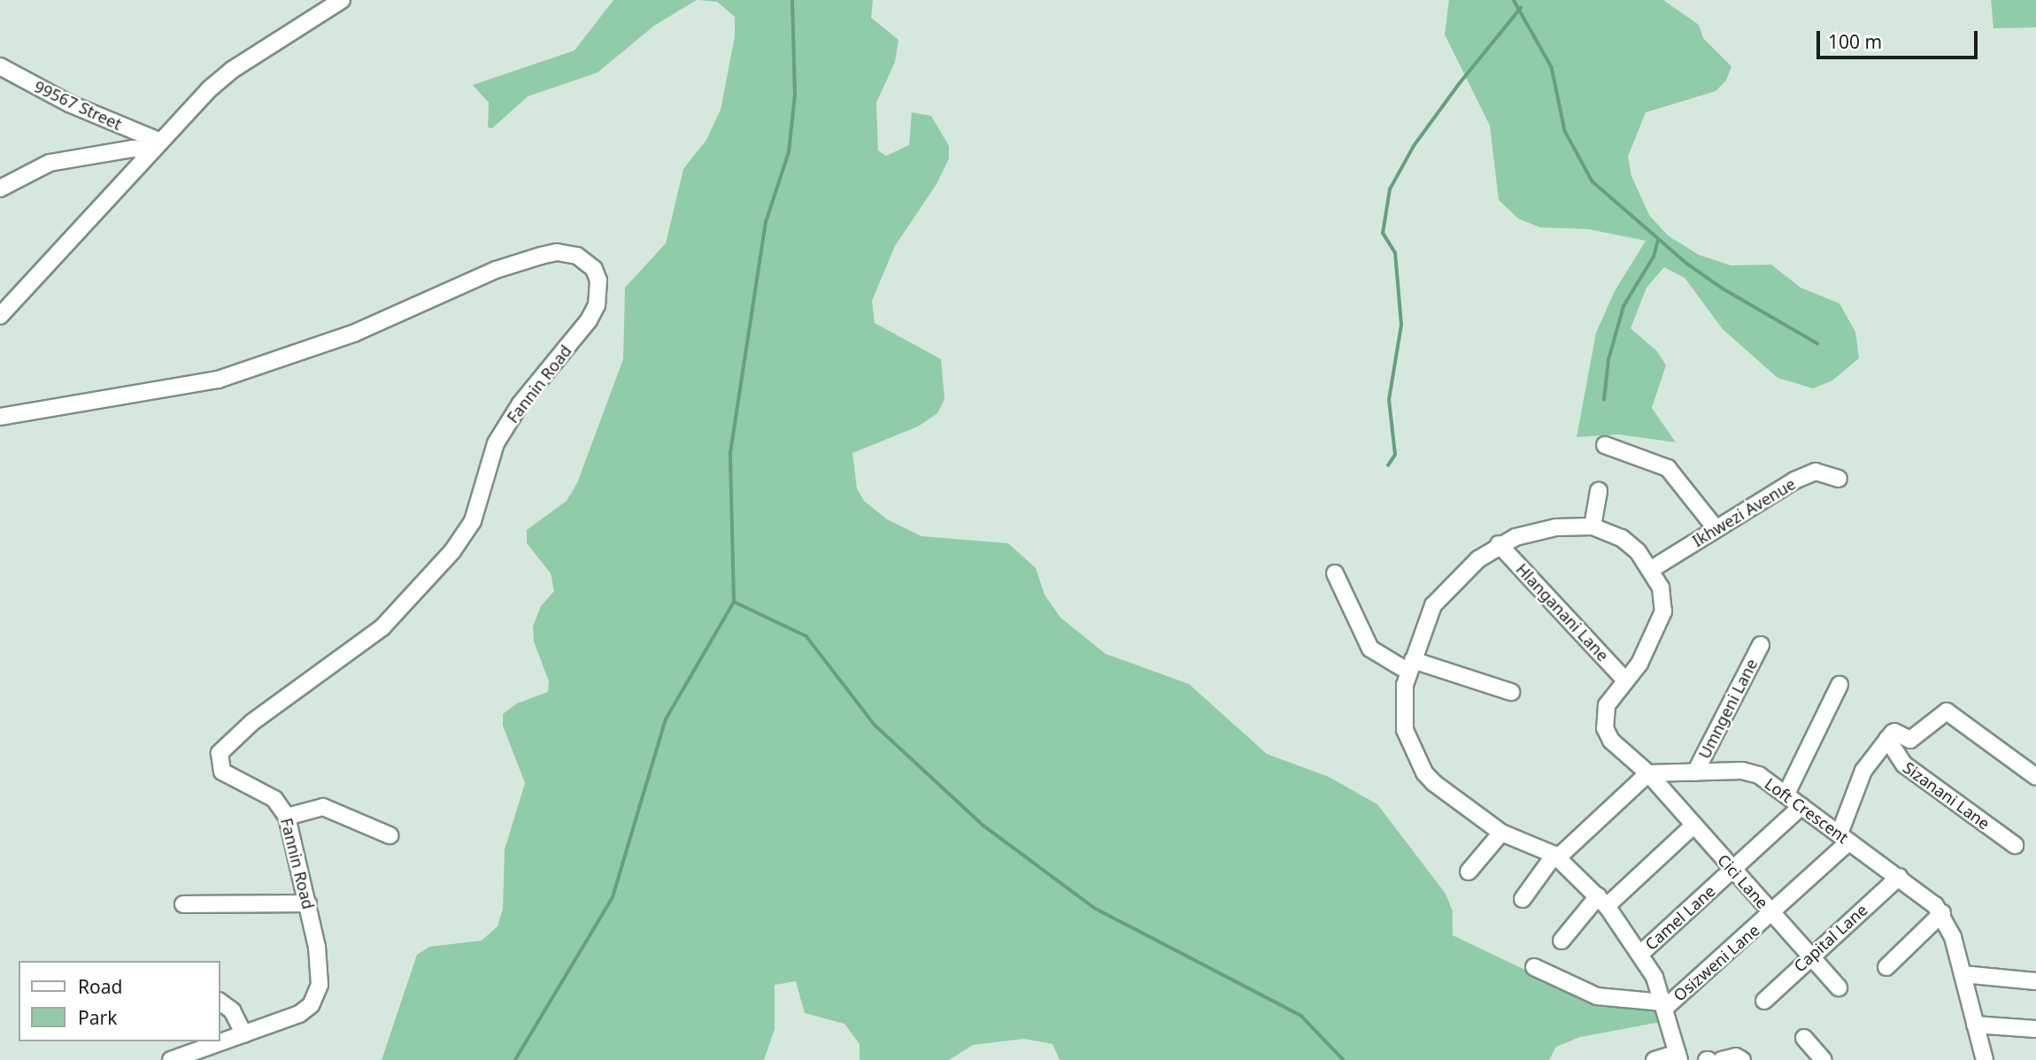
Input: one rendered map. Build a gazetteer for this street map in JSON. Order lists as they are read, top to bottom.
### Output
{
  "streets": {
    "street": [
      "99567 Street",
      "Fannin Road",
      "Ikhwezi Avenue",
      "Hlanganani Lane",
      "Umngeni Lane",
      "Sizanani Lane",
      "Loft Crescent",
      "Cici Lane",
      "Camel Lane",
      "Capital Lane",
      "Osizweni Lane"
    ]
  },
  "crossings": [
    ["Umngeni Lane", "Loft Crescent"],
    ["Loft Crescent", "Cici Lane"],
    ["Loft Crescent", "Camel Lane"],
    ["Loft Crescent", "Capital Lane"],
    ["Loft Crescent", "Osizweni Lane"],
    ["Cici Lane", "Camel Lane"],
    ["Cici Lane", "Capital Lane"],
    ["Cici Lane", "Osizweni Lane"]
  ],
  "legend": ["Road", "Park"],
  "scale_bar": "100 m"
}
